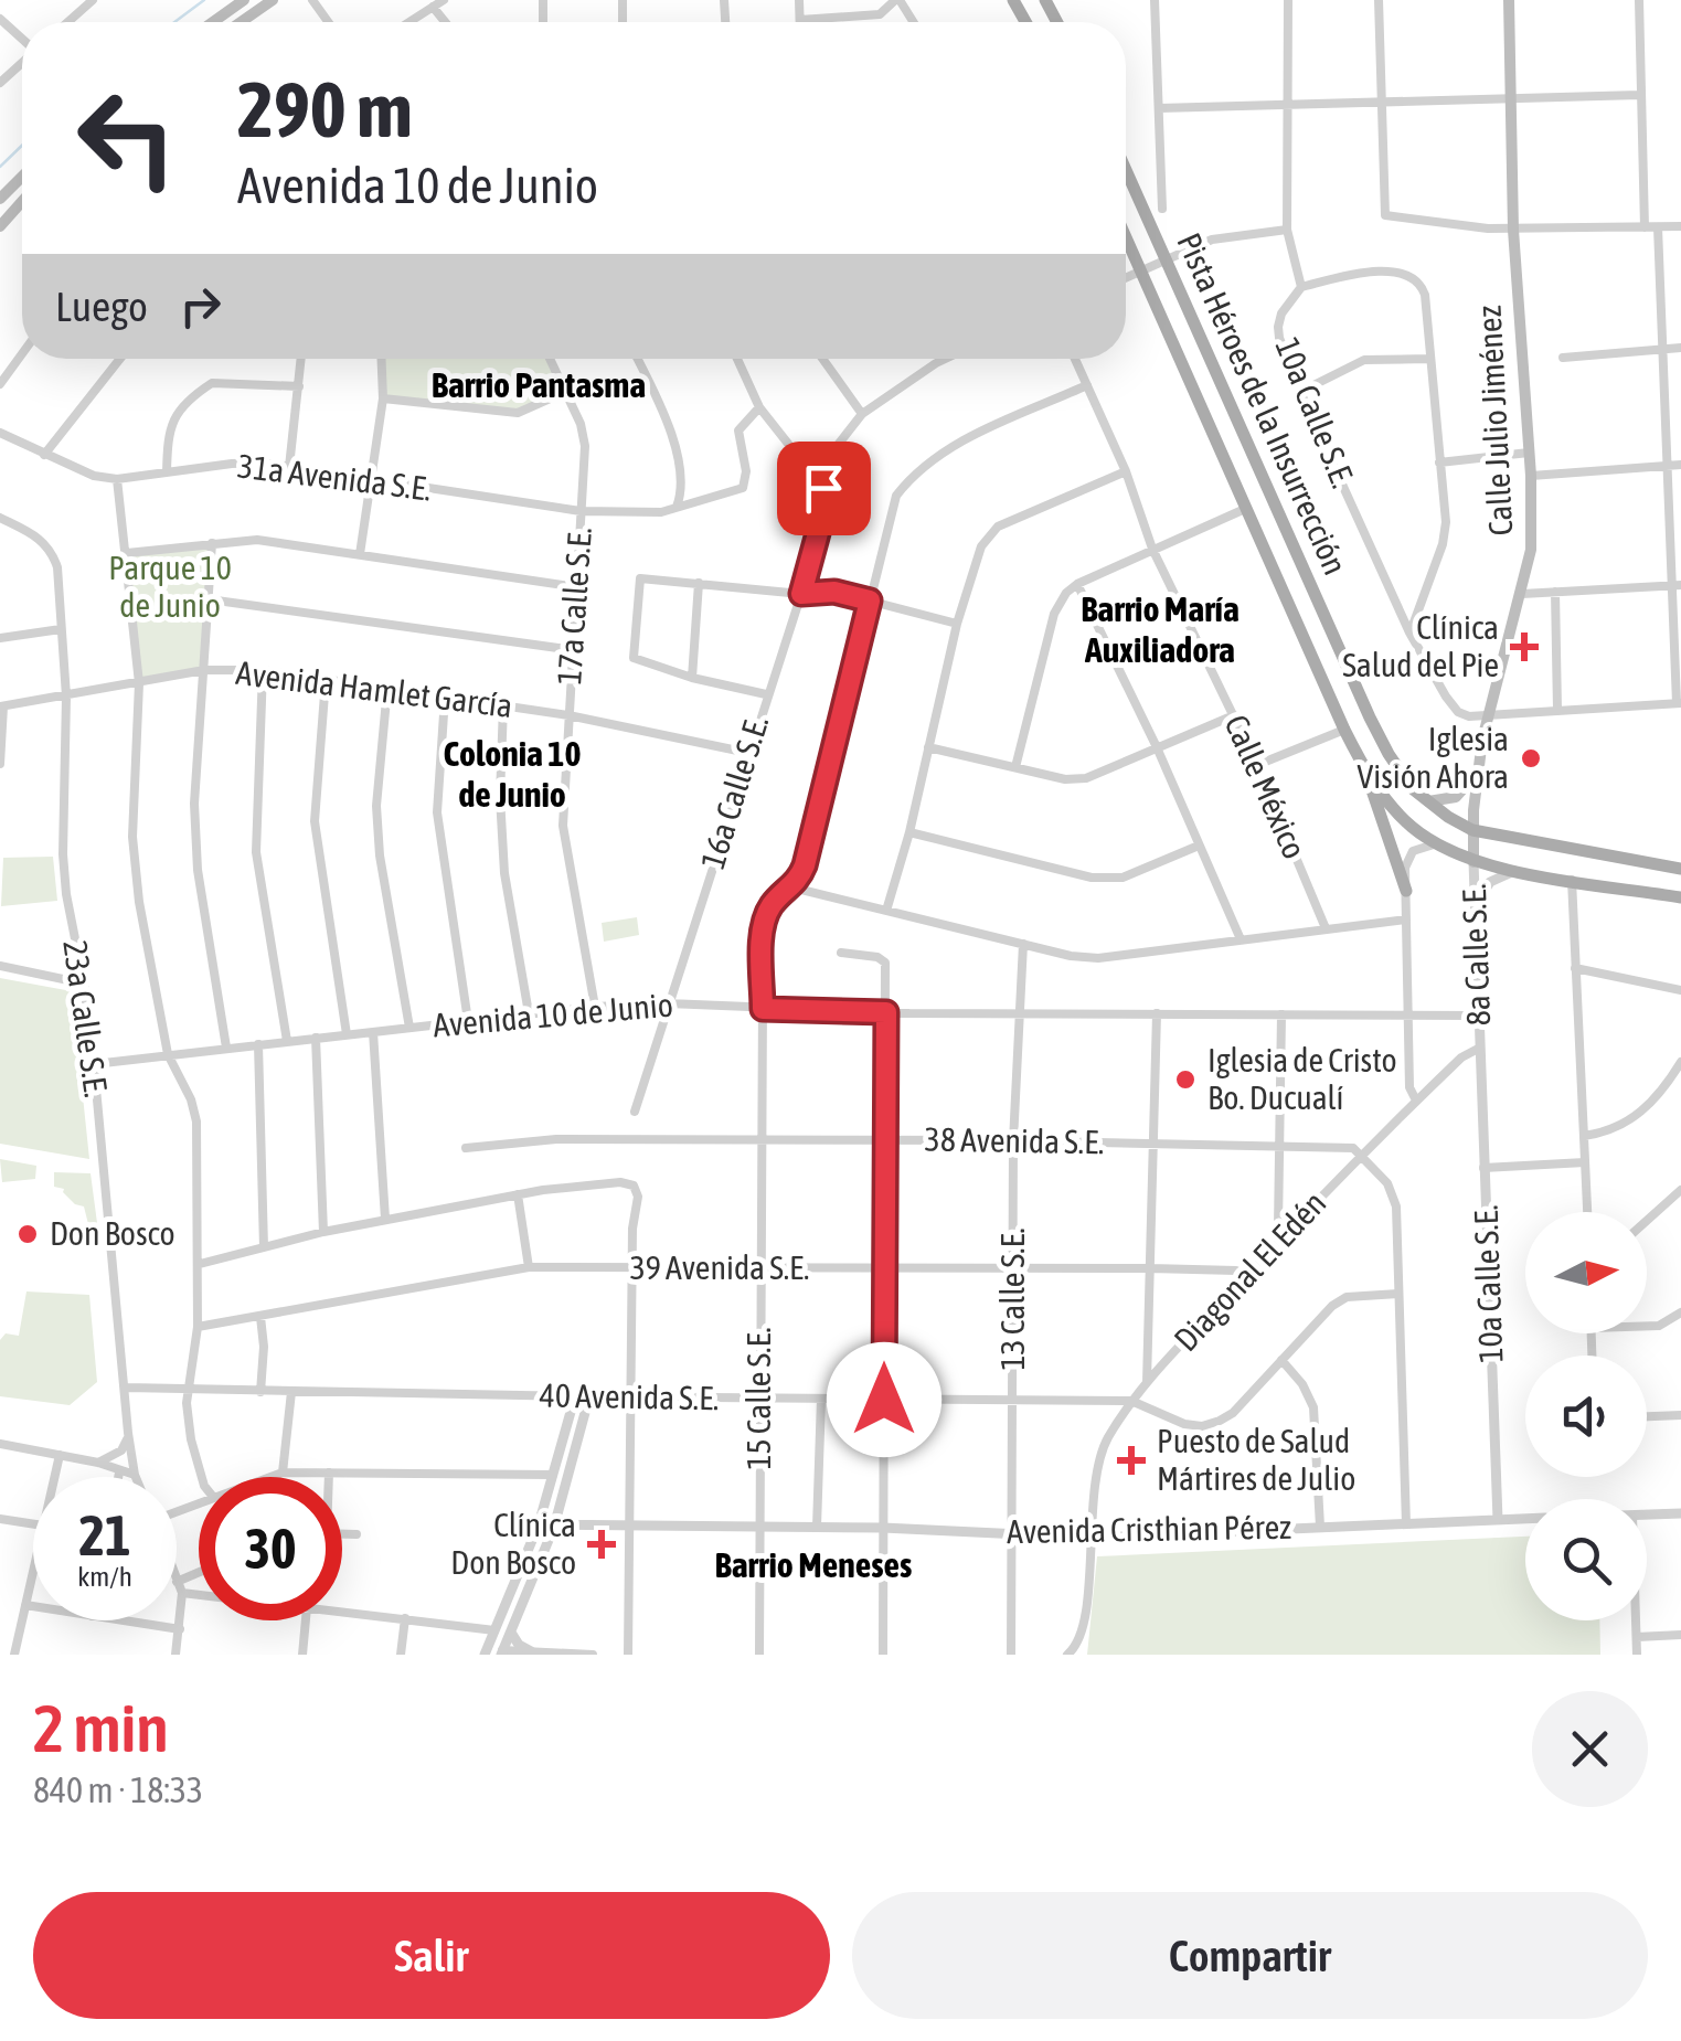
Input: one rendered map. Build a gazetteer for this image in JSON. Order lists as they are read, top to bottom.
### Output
{
  "streets": {
    "main road": ["Pista Héroes de la Insurrección", "Calle Julio Jiménez"],
    "street": [
      "10a Calle S.E.",
      "31a Avenida S.E.",
      "17a Calle S.E.",
      "Avenida Hamlet García",
      "Calle México",
      "16a Calle S.E.",
      "8a Calle S.E.",
      "Avenida 10 de Junio",
      "23a Calle S.E.",
      "38 Avenida S.E.",
      "39 Avenida S.E.",
      "Diagonal El Edén",
      "13 Calle S.E.",
      "40 Avenida S.E.",
      "15 Calle S.E.",
      "Avenida Cristhian Pérez"
    ]
  },
  "crossings": [
    ["Pista Héroes de la Insurrección", "Calle Julio Jiménez"],
    ["Pista Héroes de la Insurrección", "8a Calle S.E."],
    ["10a Calle S.E.", "Calle Julio Jiménez"],
    ["10a Calle S.E.", "8a Calle S.E."],
    ["10a Calle S.E.", "Diagonal El Edén"],
    ["10a Calle S.E.", "Avenida Cristhian Pérez"],
    ["Calle Julio Jiménez", "8a Calle S.E."],
    ["31a Avenida S.E.", "17a Calle S.E."],
    ["17a Calle S.E.", "Avenida Hamlet García"],
    ["17a Calle S.E.", "Avenida 10 de Junio"],
    ["Avenida Hamlet García", "16a Calle S.E."],
    ["Avenida Hamlet García", "23a Calle S.E."],
    ["Calle México", "15 Calle S.E."],
    ["16a Calle S.E.", "Avenida 10 de Junio"],
    ["8a Calle S.E.", "Avenida 10 de Junio"],
    ["8a Calle S.E.", "Diagonal El Edén"],
    ["Avenida 10 de Junio", "23a Calle S.E."],
    ["Avenida 10 de Junio", "13 Calle S.E."],
    ["Avenida 10 de Junio", "15 Calle S.E."],
    ["23a Calle S.E.", "40 Avenida S.E."],
    ["38 Avenida S.E.", "Diagonal El Edén"],
    ["38 Avenida S.E.", "13 Calle S.E."],
    ["38 Avenida S.E.", "15 Calle S.E."],
    ["39 Avenida S.E.", "Diagonal El Edén"],
    ["39 Avenida S.E.", "13 Calle S.E."],
    ["39 Avenida S.E.", "15 Calle S.E."],
    ["Diagonal El Edén", "40 Avenida S.E."],
    ["Diagonal El Edén", "Avenida Cristhian Pérez"],
    ["13 Calle S.E.", "40 Avenida S.E."],
    ["13 Calle S.E.", "Avenida Cristhian Pérez"],
    ["40 Avenida S.E.", "15 Calle S.E."],
    ["15 Calle S.E.", "Avenida Cristhian Pérez"]
  ],
  "districts": [
    "Barrio Pantasma",
    "Barrio María Auxiliadora",
    "Colonia 10 de Junio",
    "Barrio Meneses"
  ],
  "parks": ["Parque 10 de Junio"],
  "places": {
    "health": ["Clínica Salud del Pie", "Puesto de Salud Mártires de Julio", "Clínica Don Bosco"],
    "other": ["Iglesia Visión Ahora", "Iglesia de Cristo Bo. Ducualí", "Don Bosco"]
  },
  "north": "right",
  "page": {
    "turn": ["290 m", "Avenida 10 de Junio"],
    "then": "Luego",
    "speed": "21 km/h",
    "limit": "30",
    "heading": ["2 min", "840 m · 18:33"],
    "buttons": ["Salir", "Compartir"]
  }
}
